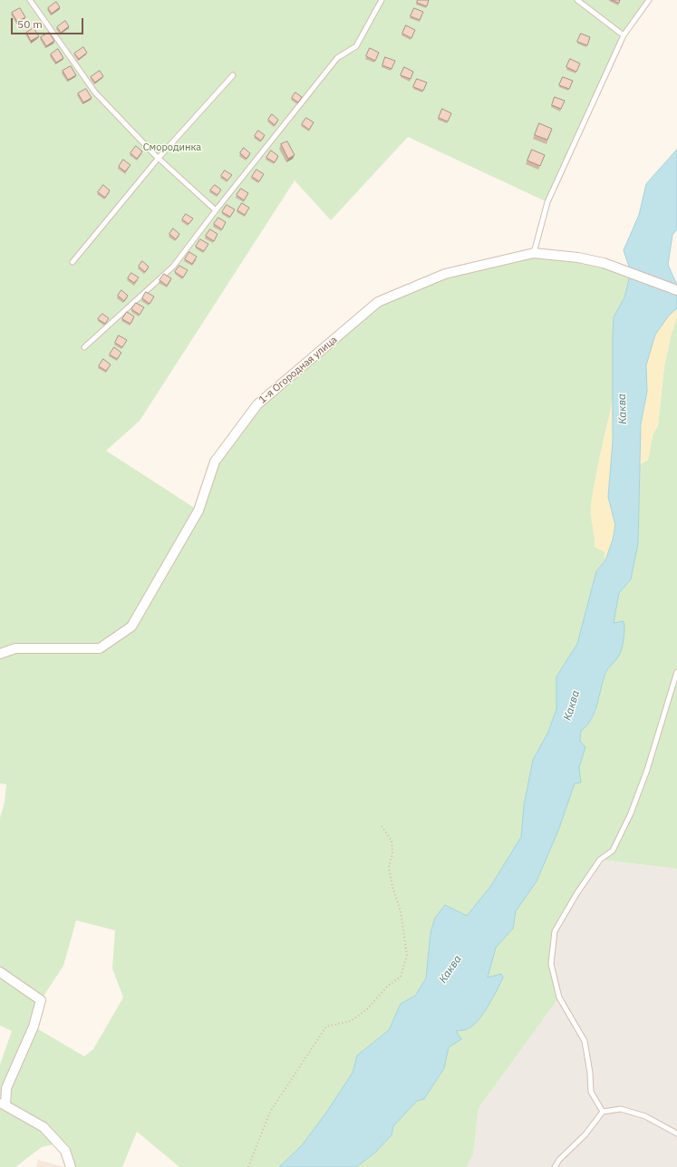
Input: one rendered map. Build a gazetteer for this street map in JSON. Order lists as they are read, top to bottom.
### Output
{
  "streets": {
    "street": ["1-я Огородная улица"]
  },
  "water": ["Каква"],
  "parks": ["Смородинка"],
  "scale_bar": "50 m"
}
